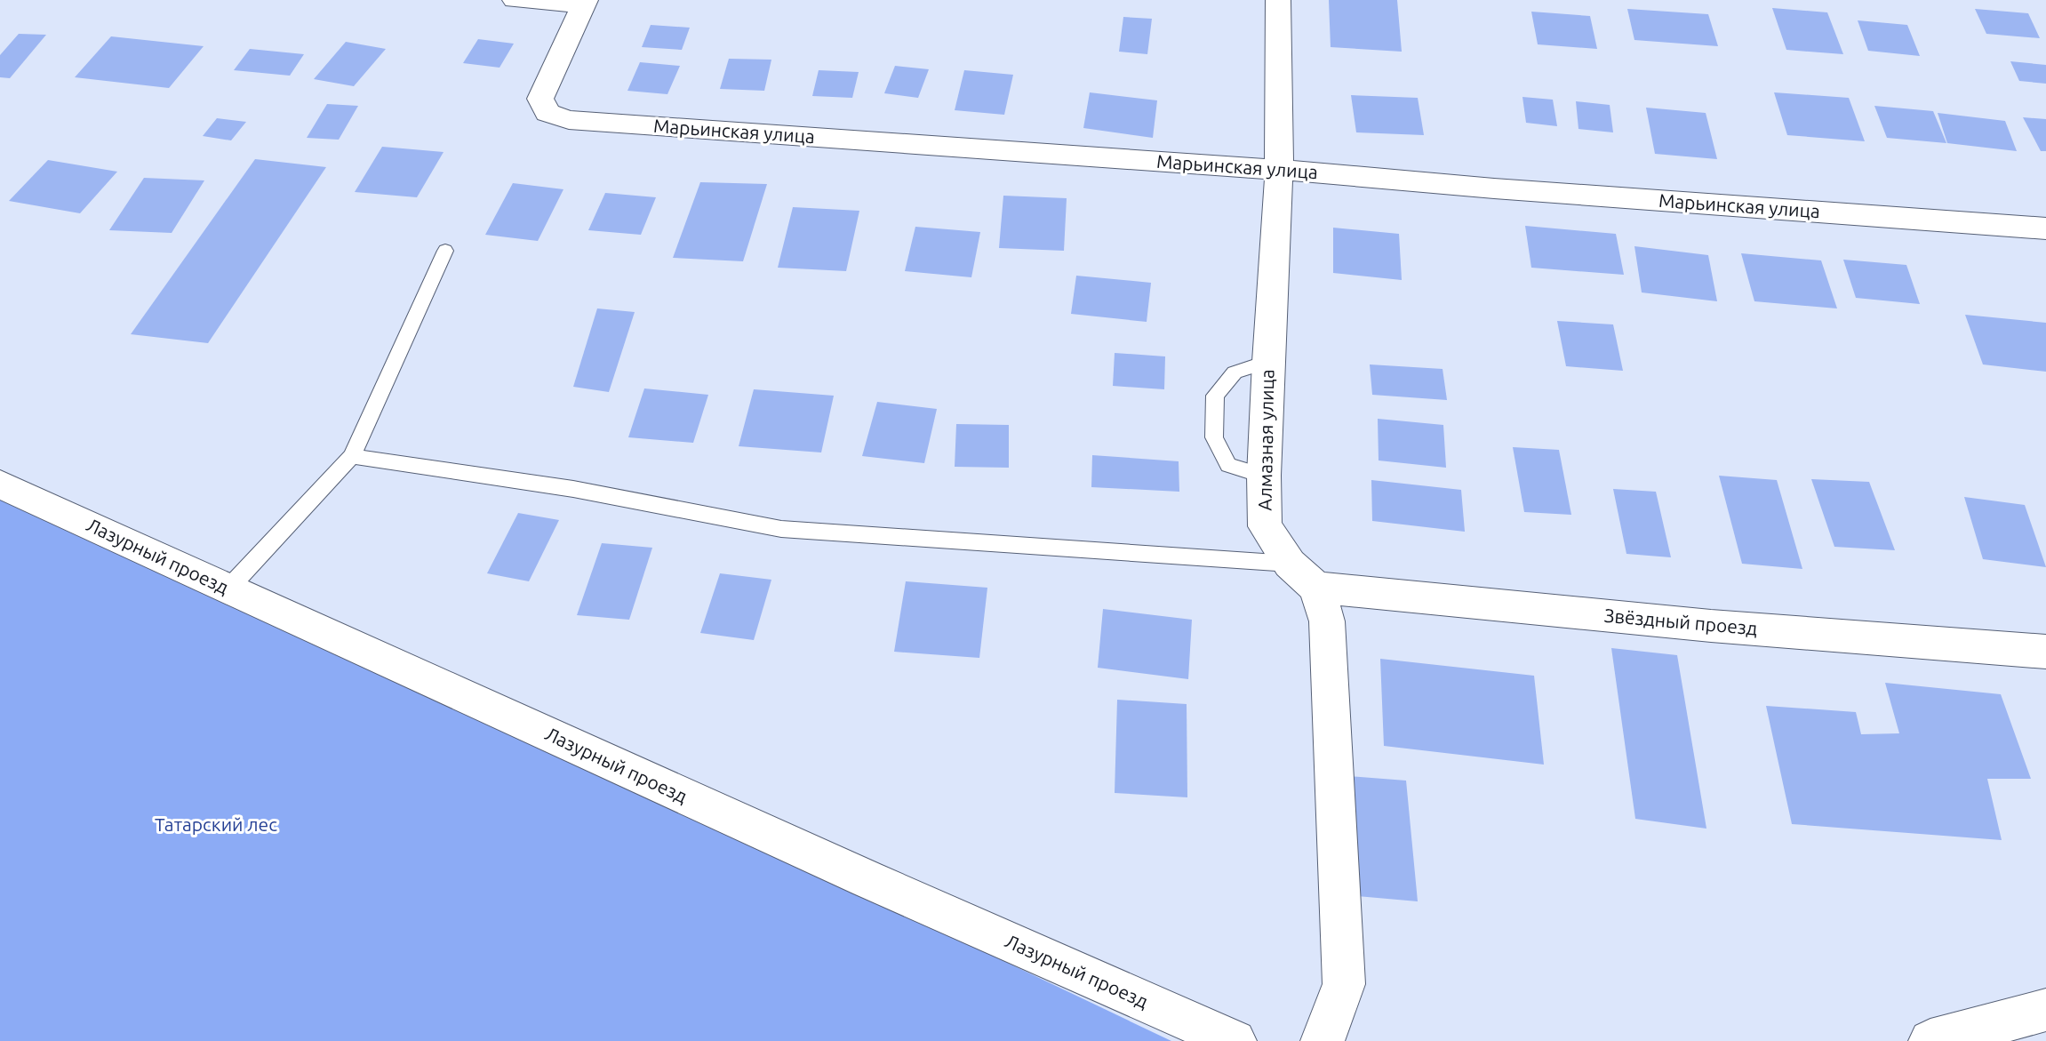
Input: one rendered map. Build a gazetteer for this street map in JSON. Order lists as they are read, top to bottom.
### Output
{
  "streets": {
    "street": [
      "Марьинская улица",
      "Алмазная улица",
      "Лазурный проезд",
      "Звёздный проезд"
    ]
  },
  "crossings": [
    ["Марьинская улица", "Алмазная улица"],
    ["Алмазная улица", "Звёздный проезд"]
  ],
  "parks": ["Татарский лес"]
}
